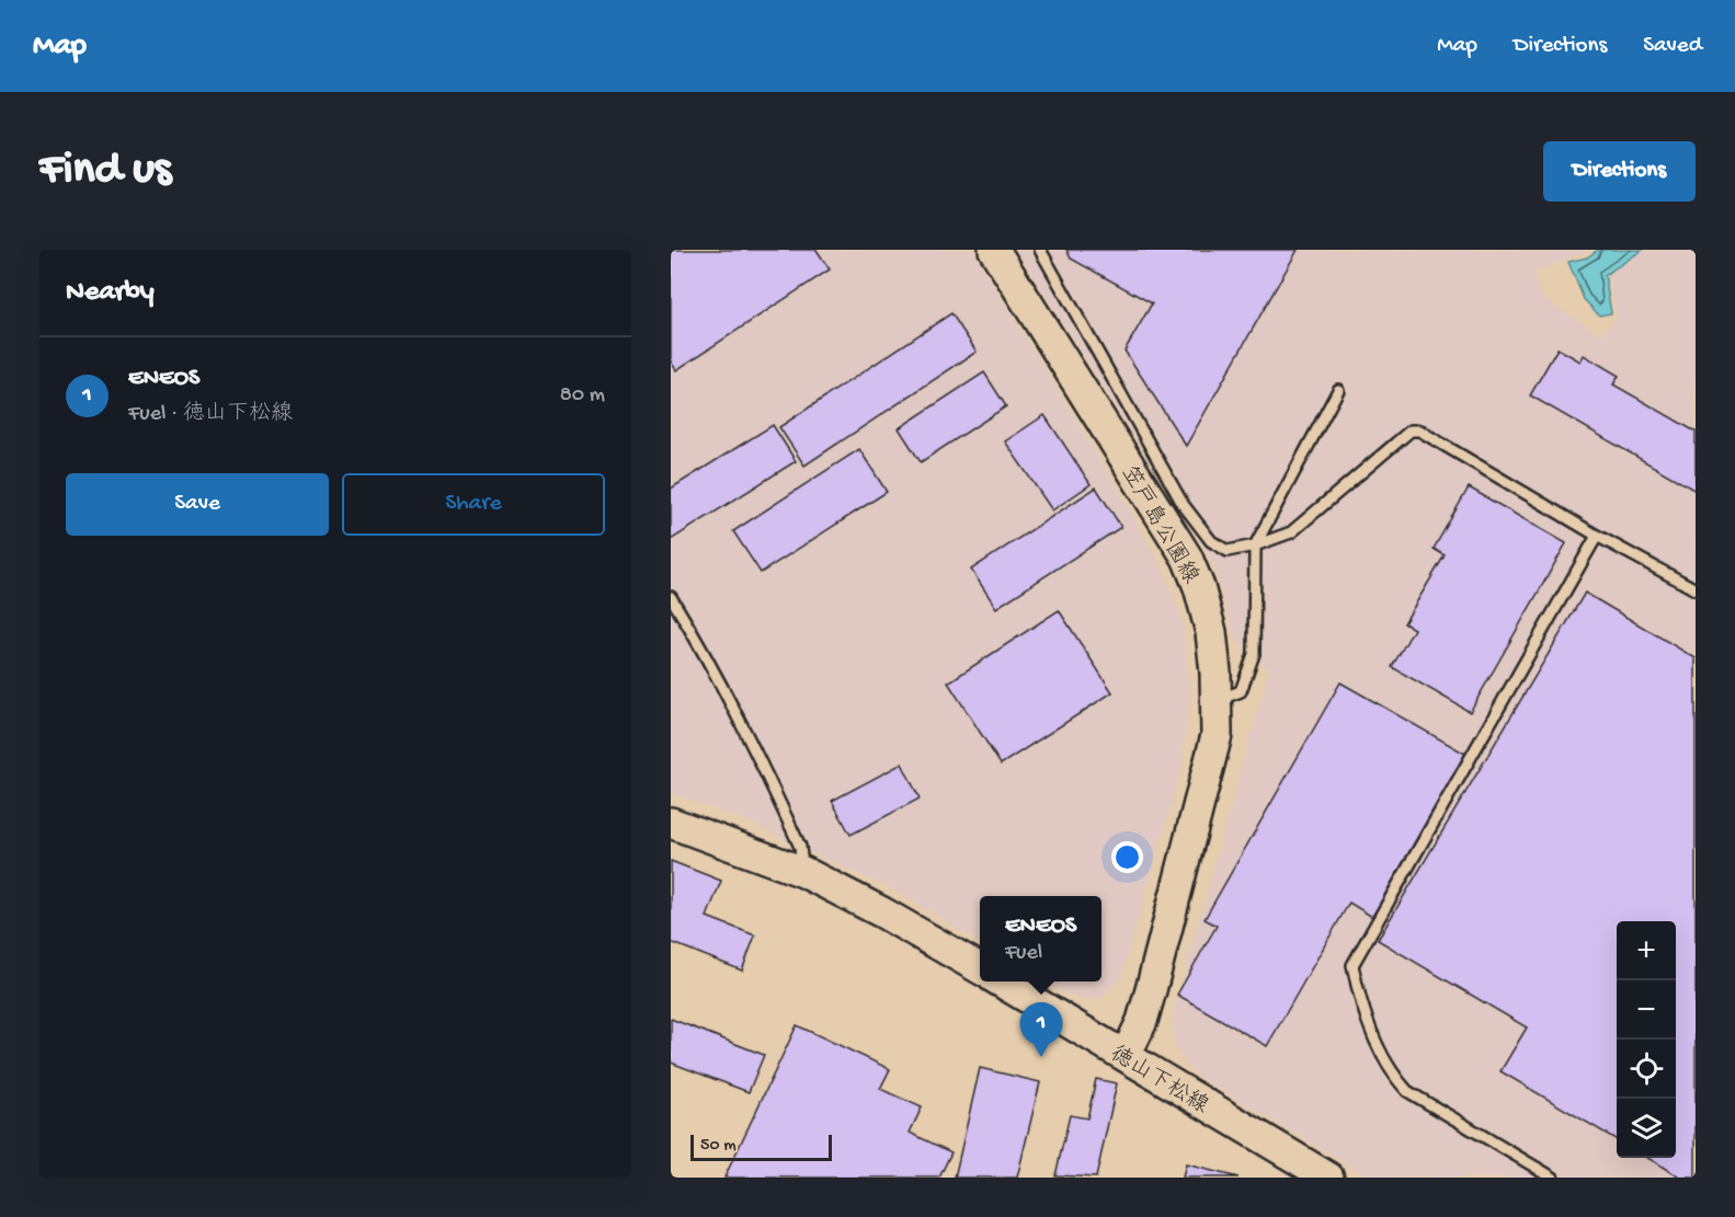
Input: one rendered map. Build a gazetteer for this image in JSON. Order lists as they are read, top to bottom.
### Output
{
  "streets": {
    "main road": ["笠戸島公園線", "徳山下松線"]
  },
  "crossings": [
    ["笠戸島公園線", "徳山下松線"]
  ],
  "scale_bar": "50 m",
  "page": {
    "header": "Map",
    "nav": ["Map", "Directions", "Saved"],
    "buttons": [
      "Directions",
      ["Save", "Share"]
    ],
    "title": "Find us",
    "heading": "Nearby",
    "list": [
      {
        "mark": "1",
        "name": "ENEOS",
        "note": "Fuel · 徳山下松線",
        "value": "80 m"
      }
    ],
    "popup": ["ENEOS", "Fuel"],
    "map_buttons": ["+", "−"],
    "pins": "1",
    "scale": "50 m"
  }
}
